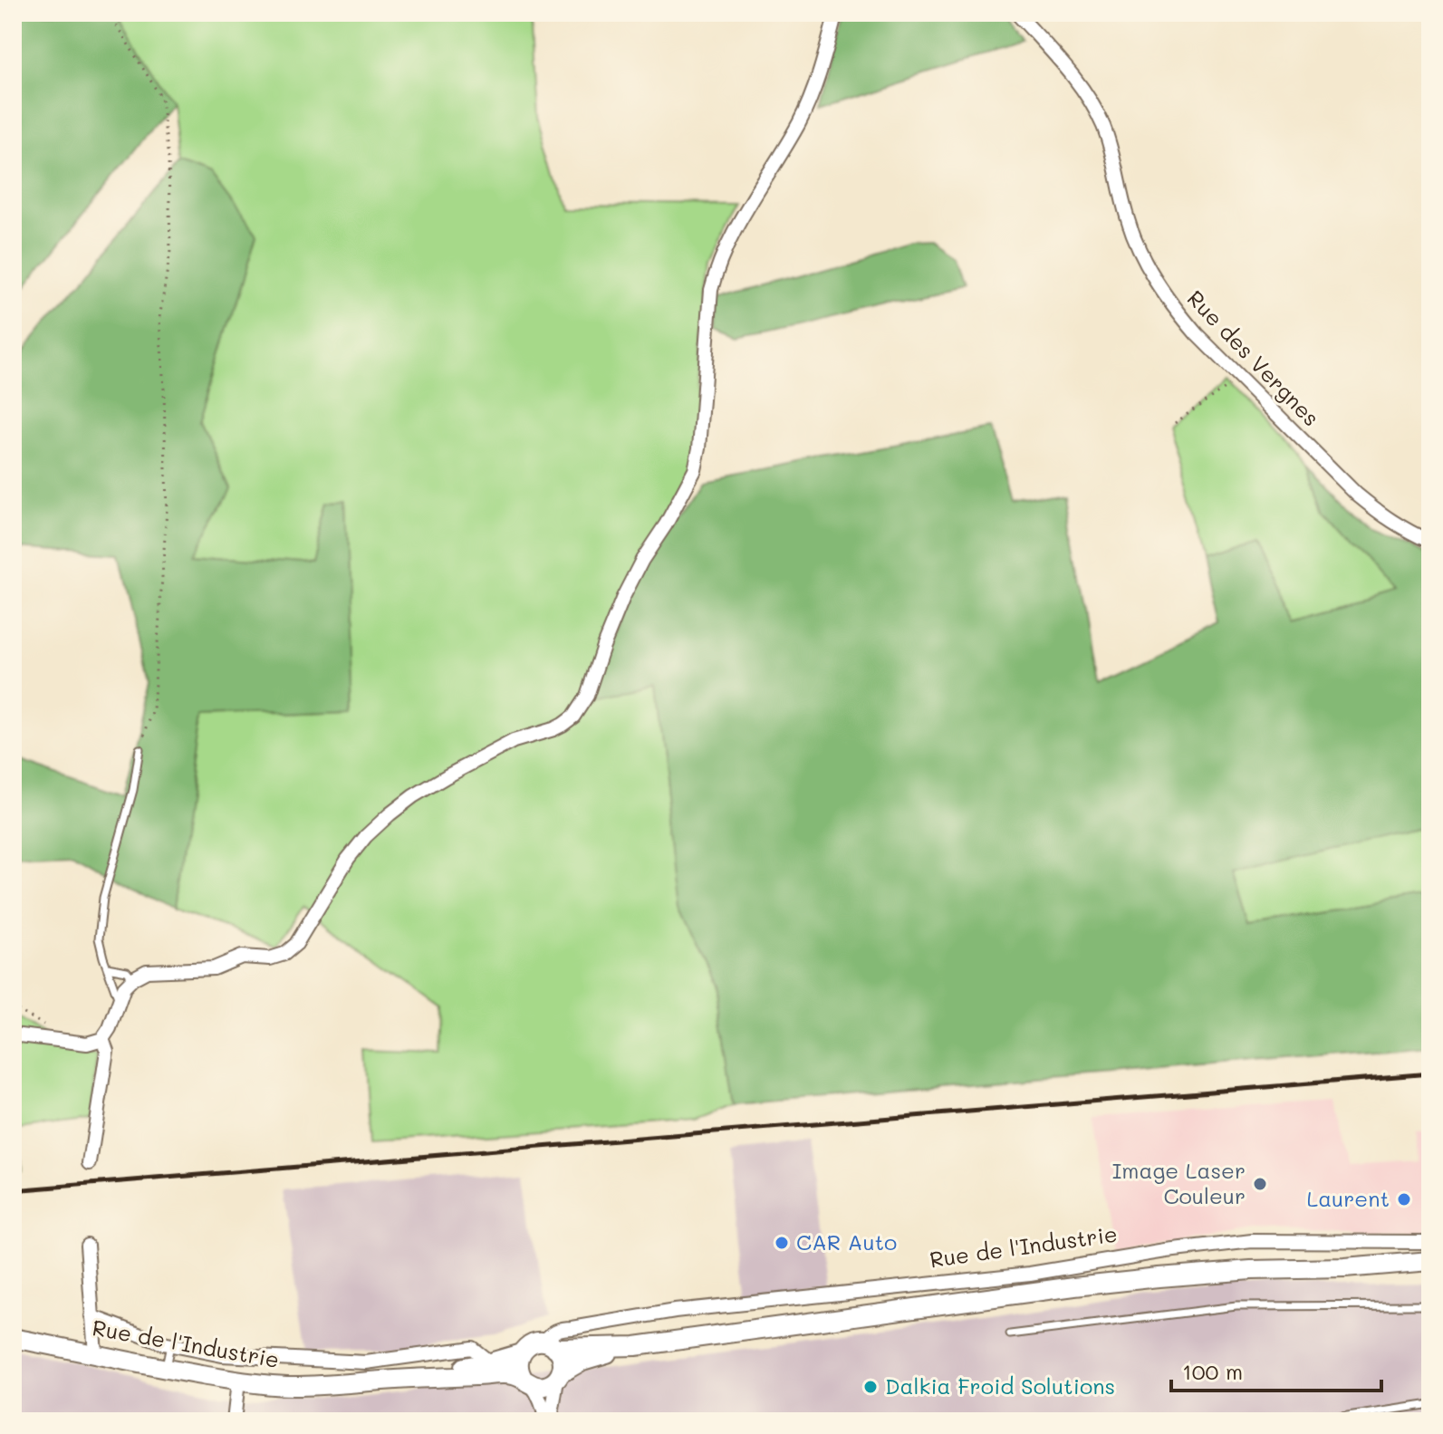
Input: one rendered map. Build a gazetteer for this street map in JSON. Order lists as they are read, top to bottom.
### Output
{
  "streets": {
    "main road": ["Rue de l'Industrie"],
    "street": ["Rue des Vergnes"]
  },
  "places": [
    "Image Laser Couleur",
    "Laurent",
    "CAR Auto",
    "Dalkia Froid Solutions"
  ],
  "scale_bar": "100 m"
}
